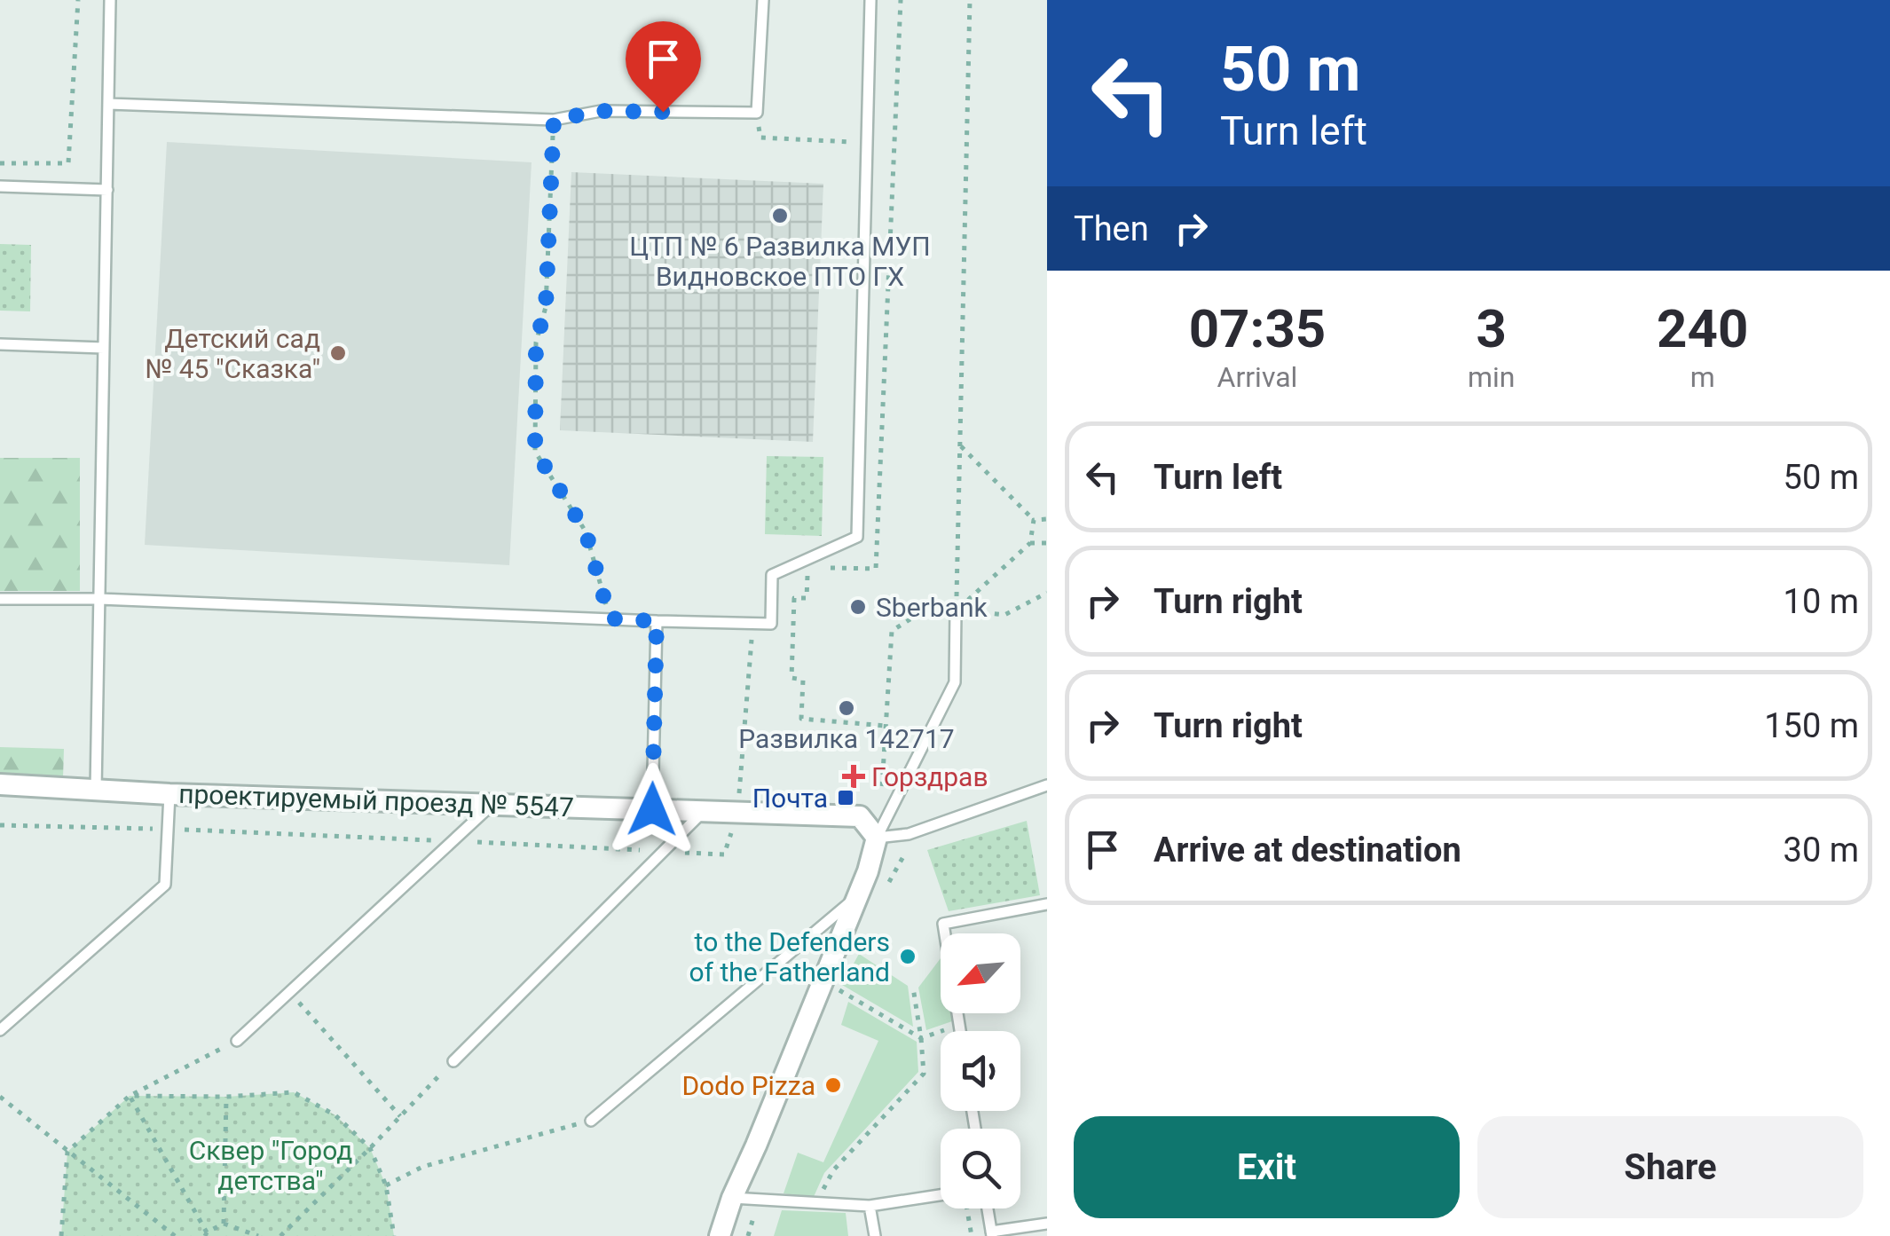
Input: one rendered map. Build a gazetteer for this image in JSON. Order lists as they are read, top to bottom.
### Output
{
  "streets": {
    "street": ["проектируемый проезд № 5547"]
  },
  "parks": ["Сквер \"Город детства\""],
  "places": {
    "other": [
      "ЦТП № 6 Развилка МУП Видновское ПТО ГХ",
      "Детский сад № 45 \"Сказка\"",
      "Sberbank",
      "Развилка 142717",
      "to the Defenders of the Fatherland",
      "Dodo Pizza"
    ],
    "health": ["Горздрав"],
    "transit": ["Почта"]
  },
  "north": "bottom left",
  "page": {
    "turn": ["50 m", "Turn left"],
    "then": "Then",
    "eta": [
      "07:35",
      "Arrival",
      "3",
      "min",
      "240",
      "m"
    ],
    "list": [
      {
        "name": "Turn left",
        "value": "50 m"
      },
      {
        "name": "Turn right",
        "value": "10 m"
      },
      {
        "name": "Turn right",
        "value": "150 m"
      },
      {
        "name": "Arrive at destination",
        "value": "30 m"
      }
    ],
    "buttons": ["Exit", "Share"]
  }
}
